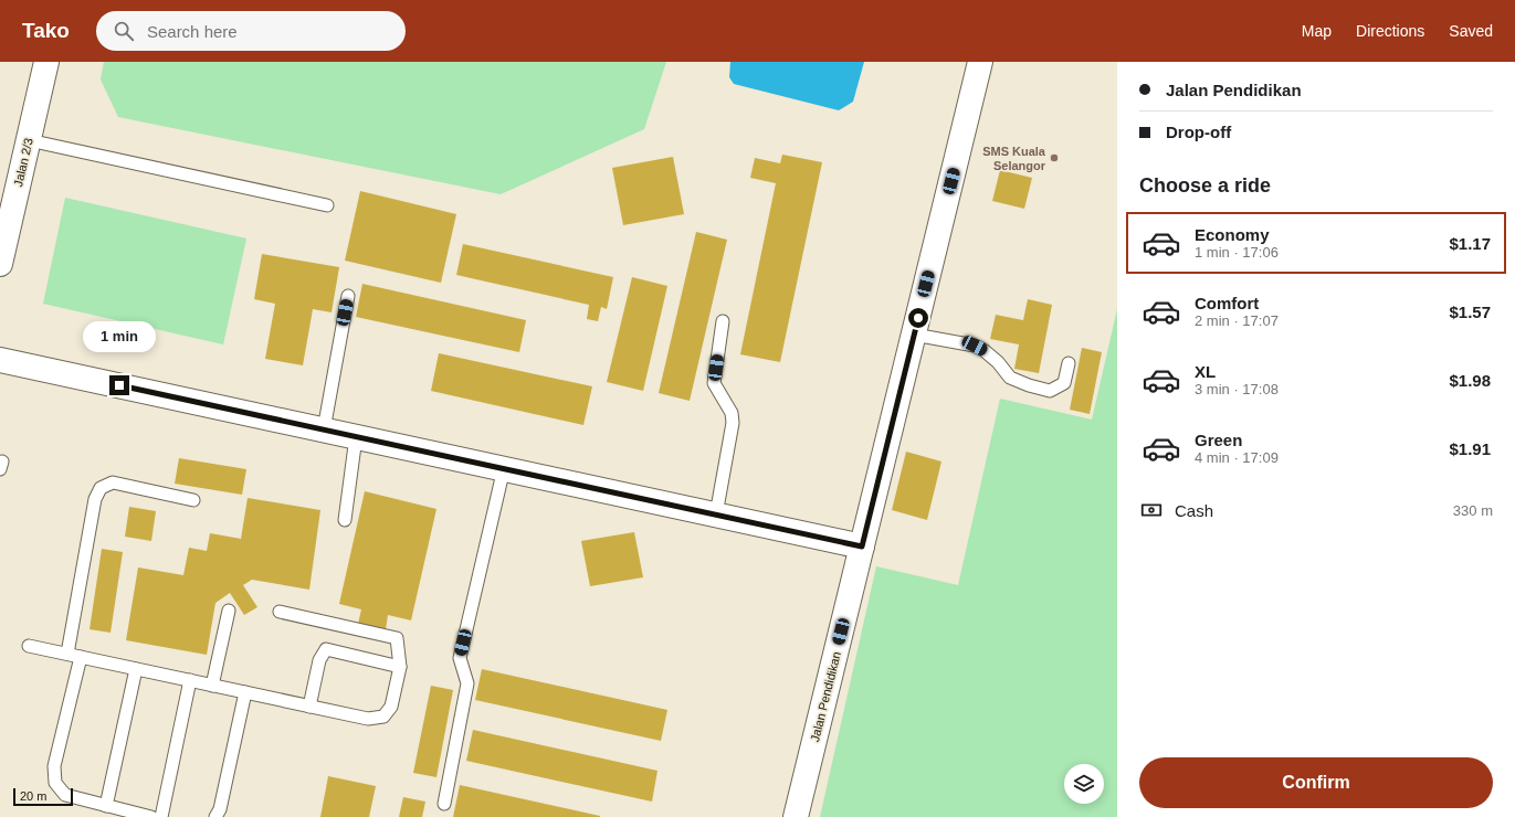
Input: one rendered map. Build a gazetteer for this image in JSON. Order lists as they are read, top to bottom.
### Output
{
  "streets": {
    "street": ["Jalan 2/3", "Jalan Pendidikan"]
  },
  "places": ["SMS Kuala Selangor"],
  "scale_bar": "20 m",
  "page": {
    "header": "Tako",
    "search": "Search here",
    "nav": ["Map", "Directions", "Saved"],
    "banner": ["Jalan Pendidikan", "Drop-off"],
    "heading": "Choose a ride",
    "list": [
      {
        "name": "Economy",
        "note": "1 min · 17:06",
        "value": "$1.17"
      },
      {
        "name": "Comfort",
        "note": "2 min · 17:07",
        "value": "$1.57"
      },
      {
        "name": "XL",
        "note": "3 min · 17:08",
        "value": "$1.98"
      },
      {
        "name": "Green",
        "note": "4 min · 17:09",
        "value": "$1.91"
      }
    ],
    "bubble": "1 min",
    "pay": ["Cash", "330 m"],
    "buttons": "Confirm",
    "scale": "20 m"
  }
}
